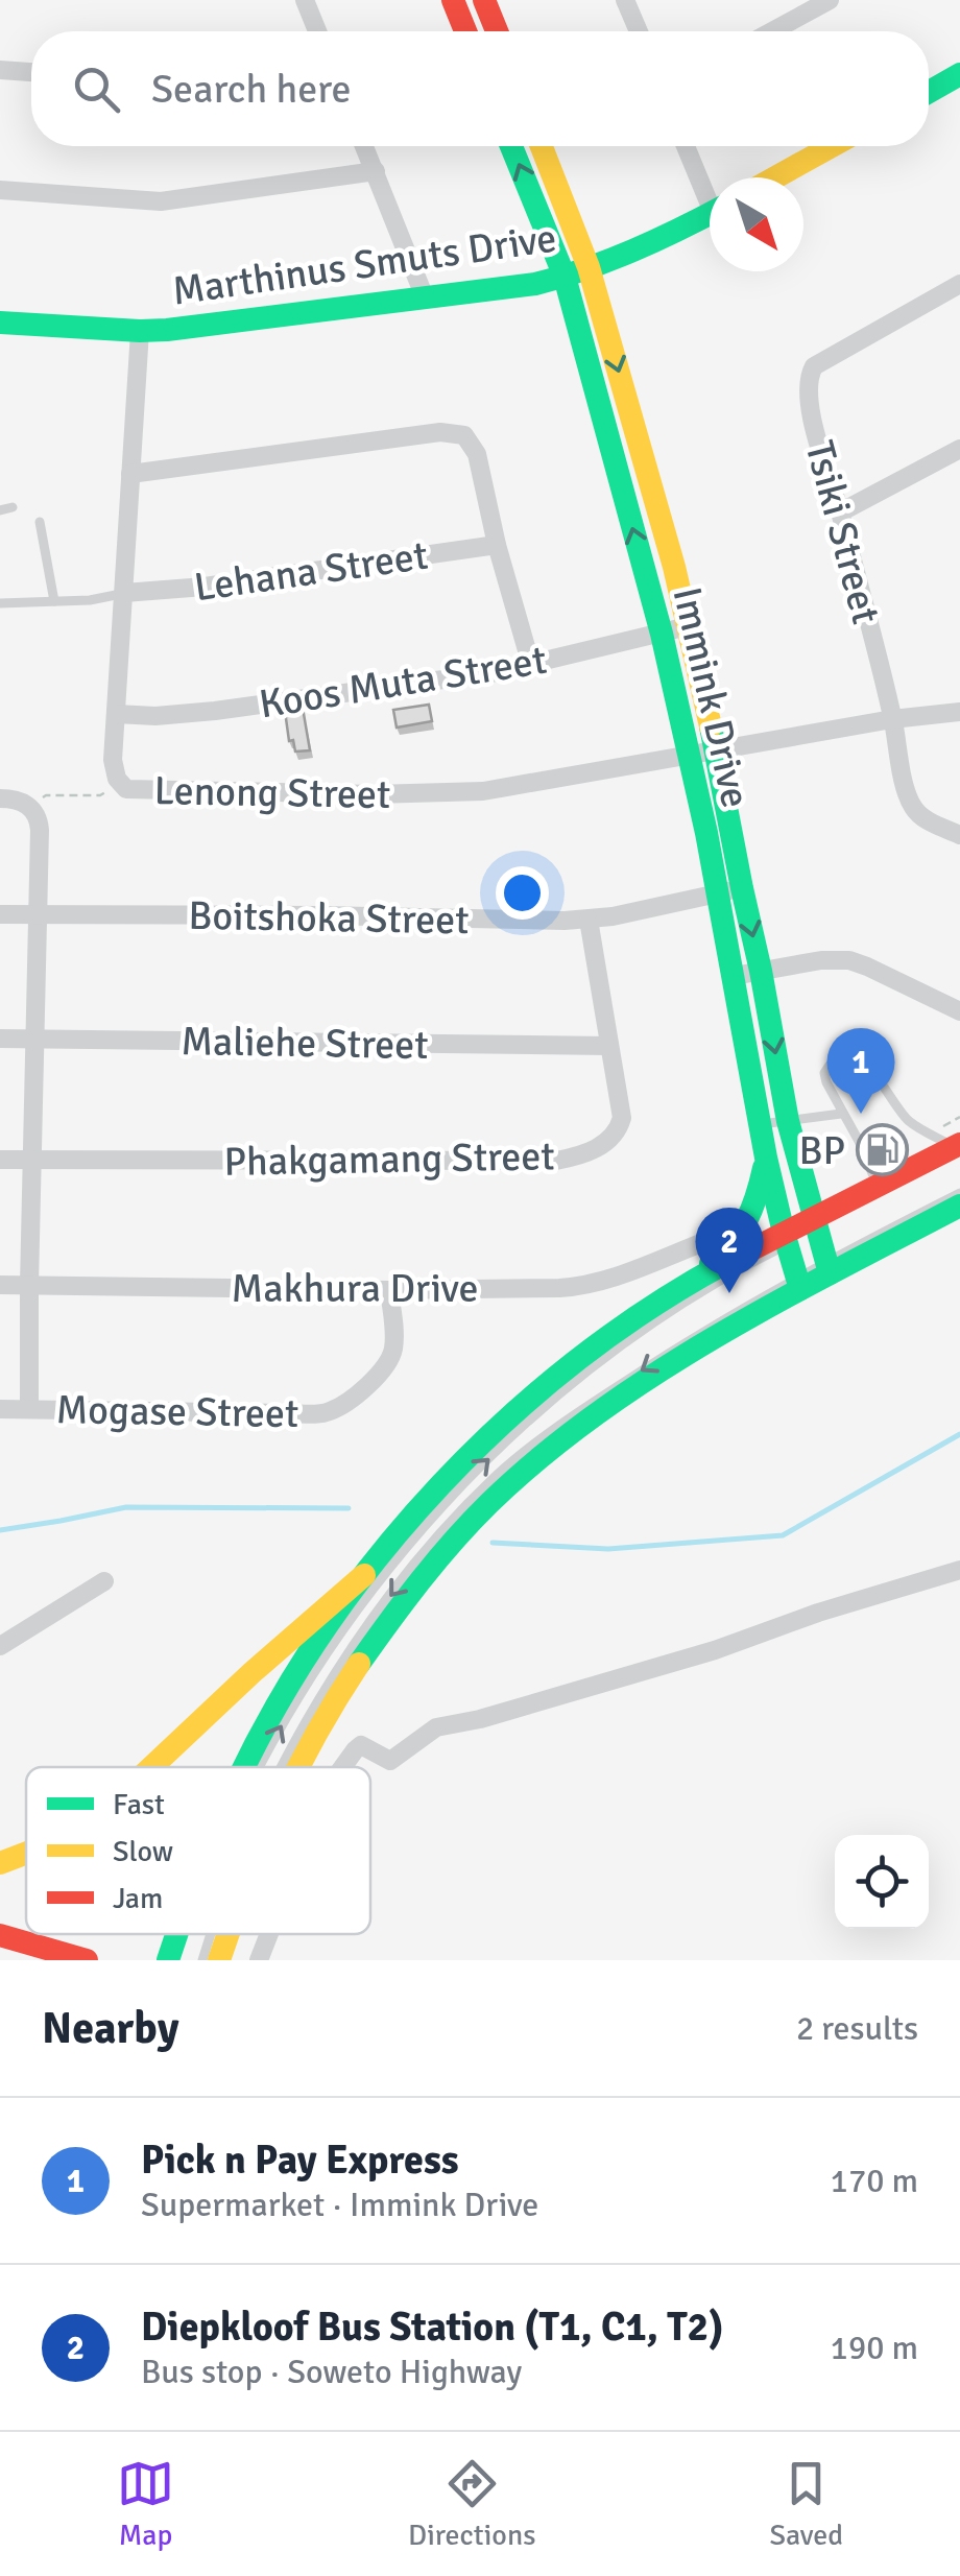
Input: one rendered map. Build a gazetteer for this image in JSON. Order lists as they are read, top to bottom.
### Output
{
  "streets": {
    "main road": ["Marthinus Smuts Drive", "Immink Drive"],
    "street": [
      "Tsiki Street",
      "Lehana Street",
      "Koos Muta Street",
      "Lenong Street",
      "Boitshoka Street",
      "Maliehe Street",
      "Phakgamang Street",
      "Makhura Drive",
      "Mogase Street"
    ]
  },
  "crossings": [
    ["Marthinus Smuts Drive", "Immink Drive"],
    ["Marthinus Smuts Drive", "Lenong Street"],
    ["Tsiki Street", "Lenong Street"],
    ["Lehana Street", "Lenong Street"],
    ["Koos Muta Street", "Immink Drive"],
    ["Koos Muta Street", "Lenong Street"],
    ["Immink Drive", "Lenong Street"],
    ["Immink Drive", "Boitshoka Street"],
    ["Boitshoka Street", "Phakgamang Street"],
    ["Maliehe Street", "Phakgamang Street"],
    ["Makhura Drive", "Mogase Street"]
  ],
  "places": {
    "fuel station": ["BP"]
  },
  "legend": ["Fast", "Slow", "Jam"],
  "north": "bottom right",
  "page": {
    "search": "Search here",
    "pins": ["1", "2"],
    "heading": ["Nearby", "2 results"],
    "list": [
      {
        "mark": "1",
        "name": "Pick n Pay Express",
        "note": "Supermarket · Immink Drive",
        "value": "170 m"
      },
      {
        "mark": "2",
        "name": "Diepkloof Bus Station (T1, C1, T2)",
        "note": "Bus stop · Soweto Highway",
        "value": "190 m"
      }
    ],
    "nav": ["Map", "Directions", "Saved"]
  }
}
